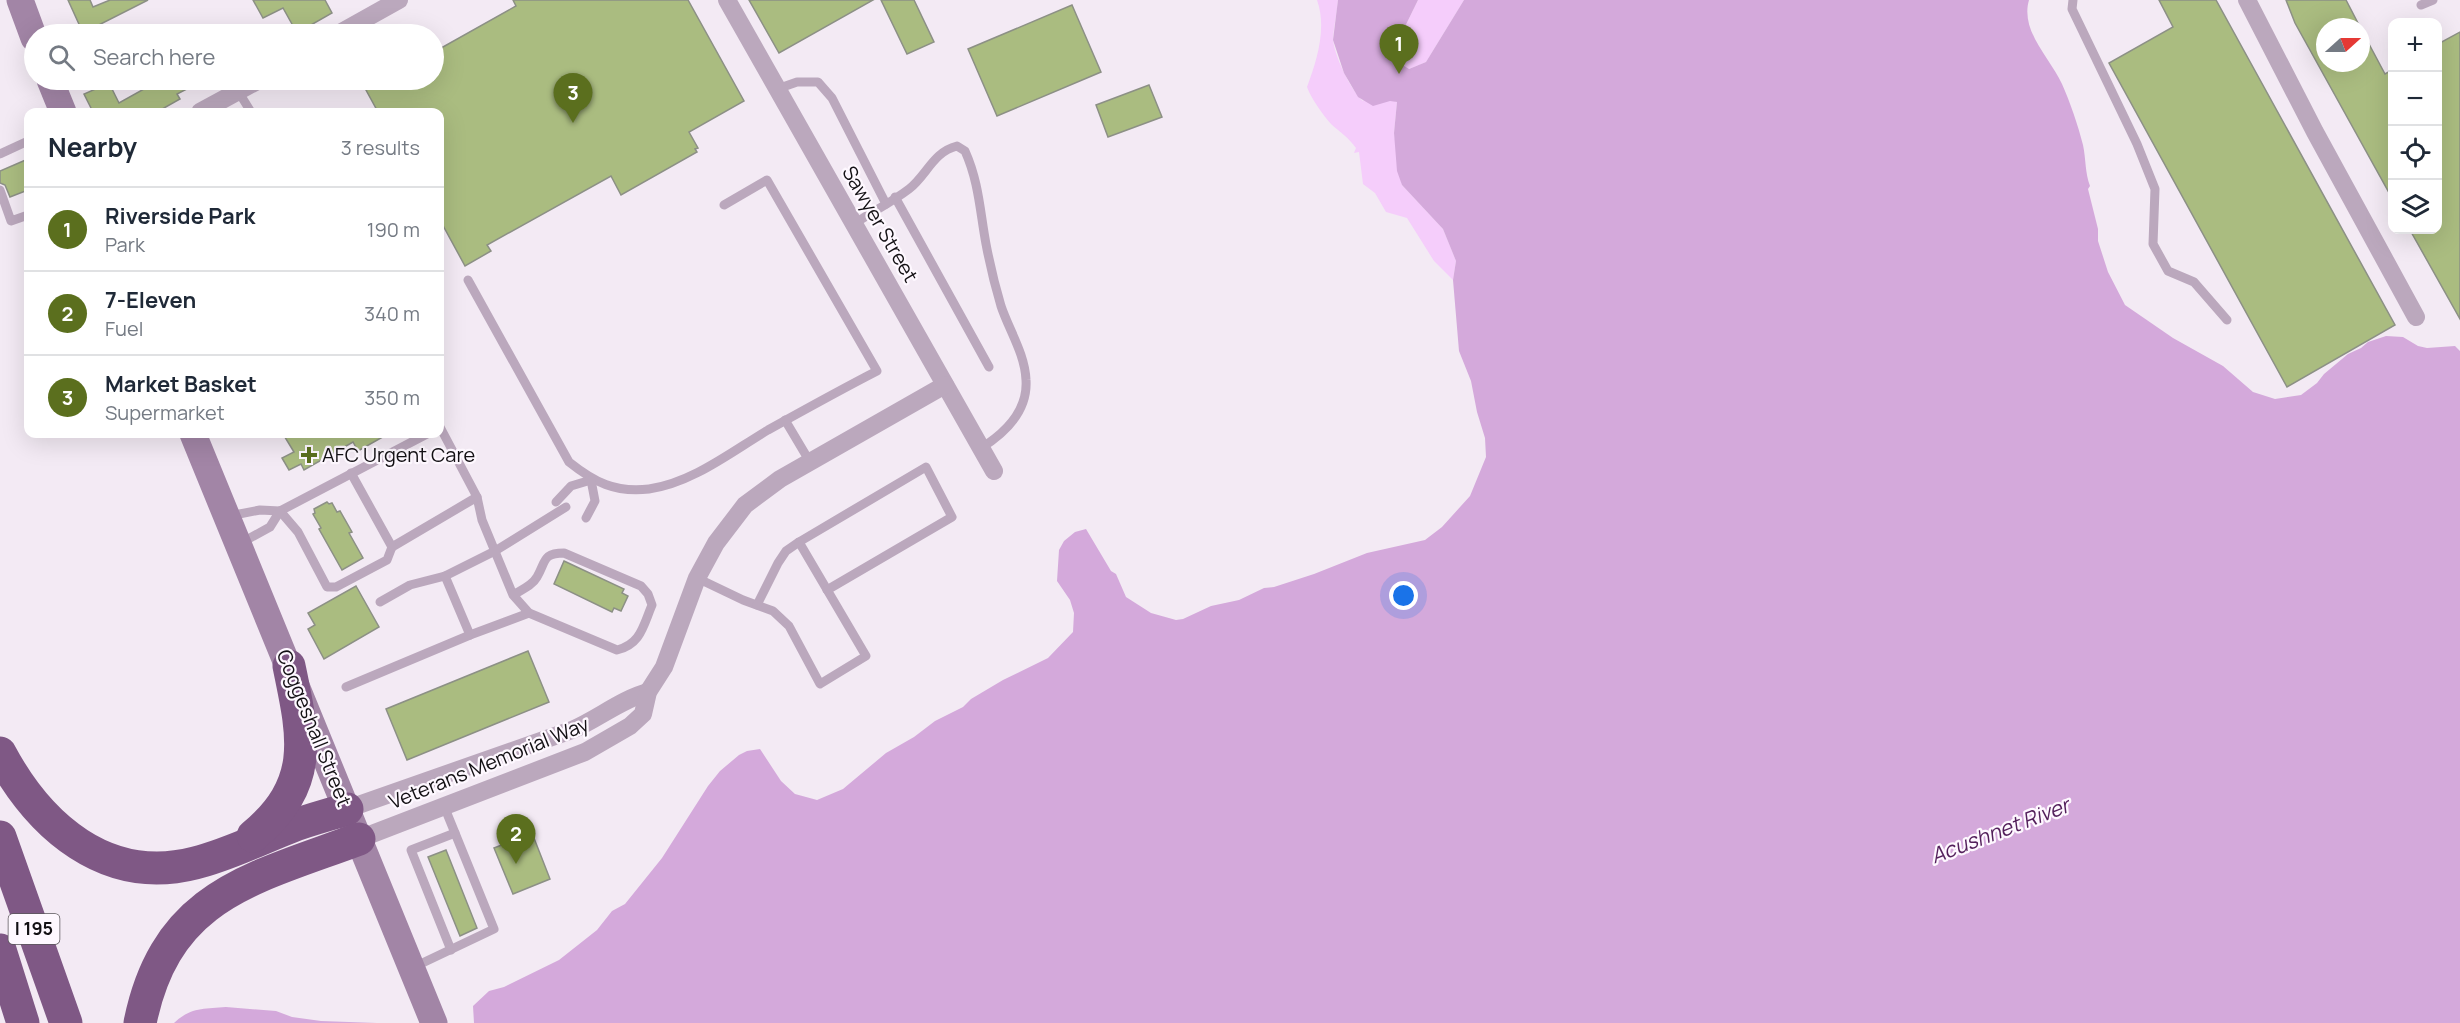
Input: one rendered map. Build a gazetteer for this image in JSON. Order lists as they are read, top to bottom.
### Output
{
  "streets": {
    "highway": ["I 195"],
    "main road": ["Coggeshall Street"],
    "street": ["Sawyer Street", "Veterans Memorial Way"]
  },
  "crossings": [
    ["Sawyer Street", "Veterans Memorial Way"],
    ["Coggeshall Street", "Veterans Memorial Way"]
  ],
  "water": ["Acushnet River"],
  "places": {
    "health": ["AFC Urgent Care"]
  },
  "north": "right",
  "page": {
    "map_buttons": ["+", "−"],
    "pins": ["1", "3", "2"],
    "search": "Search here",
    "heading": ["Nearby", "3 results"],
    "list": [
      {
        "mark": "1",
        "name": "Riverside Park",
        "note": "Park",
        "value": "190 m"
      },
      {
        "mark": "2",
        "name": "7-Eleven",
        "note": "Fuel",
        "value": "340 m"
      },
      {
        "mark": "3",
        "name": "Market Basket",
        "note": "Supermarket",
        "value": "350 m"
      }
    ]
  }
}
